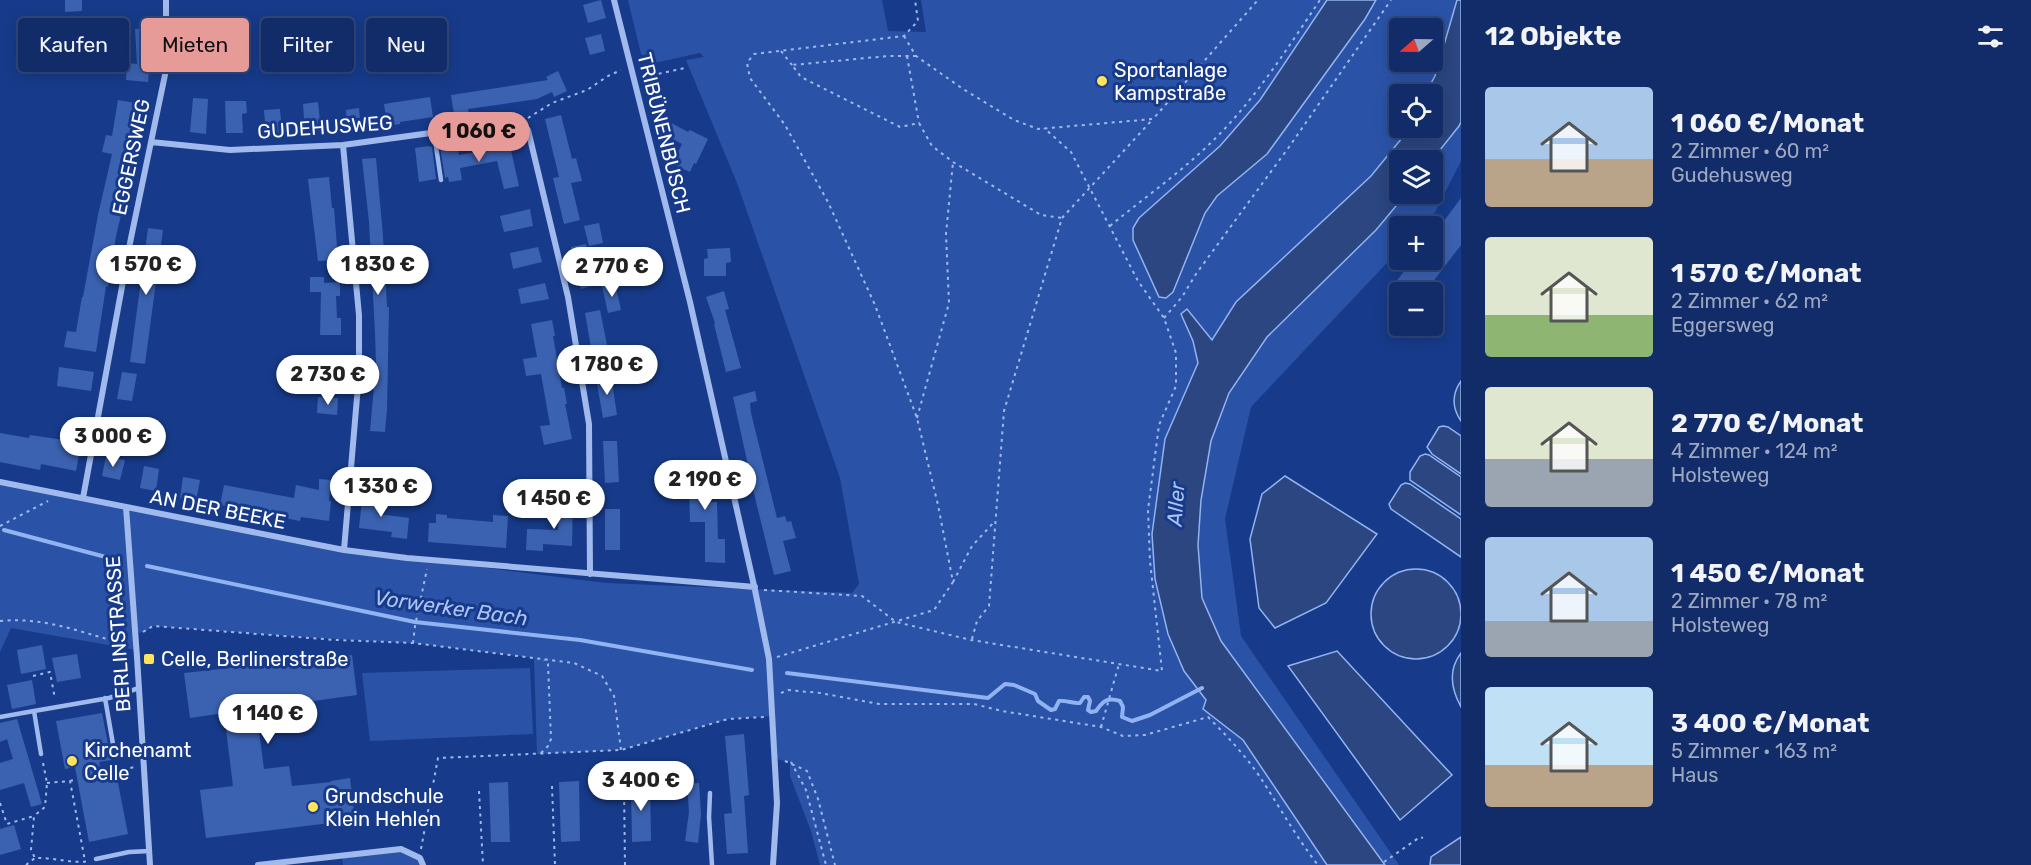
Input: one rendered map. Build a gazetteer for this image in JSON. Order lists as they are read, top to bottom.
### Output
{
  "streets": {
    "street": [
      "GUDEHUSWEG",
      "TRIBÜNENBUSCH",
      "EGGERSWEG",
      "AN DER BEEKE",
      "BERLINSTRASSE"
    ]
  },
  "crossings": [
    ["GUDEHUSWEG", "EGGERSWEG"],
    ["TRIBÜNENBUSCH", "AN DER BEEKE"],
    ["EGGERSWEG", "AN DER BEEKE"],
    ["AN DER BEEKE", "BERLINSTRASSE"]
  ],
  "water": ["Aller", "Vorwerker Bach"],
  "places": {
    "other": ["Sportanlage Kampstraße", "Kirchenamt Celle", "Grundschule Klein Hehlen"],
    "transit": ["Celle, Berlinerstraße"]
  },
  "north": "left",
  "page": {
    "heading": "12 Objekte",
    "map_buttons": ["+", "−"],
    "chip": [
      "Kaufen",
      "Mieten",
      "Filter",
      "Neu"
    ],
    "list": [
      {
        "name": "1 060 €/Monat",
        "note": "2 Zimmer · 60 m² · Gudehusweg"
      },
      {
        "name": "1 570 €/Monat",
        "note": "2 Zimmer · 62 m² · Eggersweg"
      },
      {
        "name": "2 770 €/Monat",
        "note": "4 Zimmer · 124 m² · Holsteweg"
      },
      {
        "name": "1 450 €/Monat",
        "note": "2 Zimmer · 78 m² · Holsteweg"
      },
      {
        "name": "3 400 €/Monat",
        "note": "5 Zimmer · 163 m² · Haus"
      }
    ],
    "price": [
      "1 060 €",
      "1 570 €",
      "1 830 €",
      "2 770 €",
      "1 780 €",
      "2 730 €",
      "3 000 €",
      "2 190 €",
      "1 330 €",
      "1 450 €",
      "1 140 €",
      "3 400 €"
    ]
  }
}
